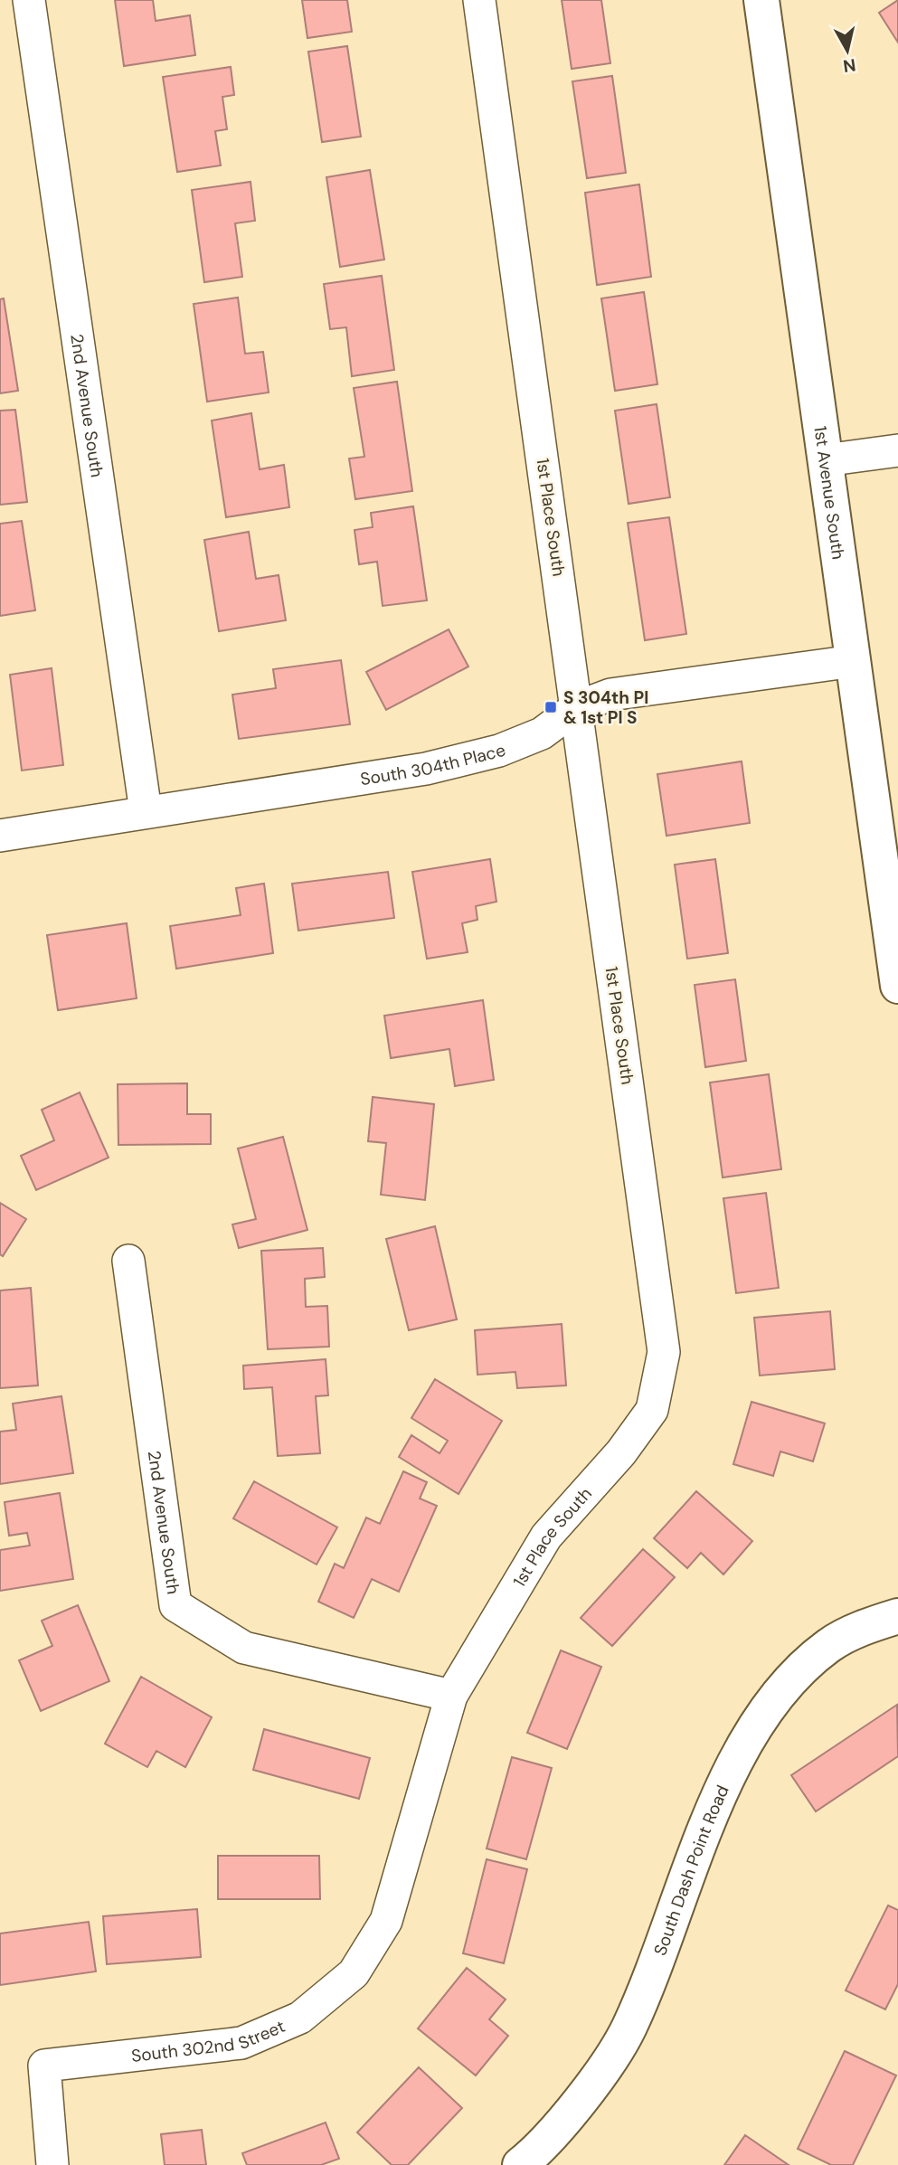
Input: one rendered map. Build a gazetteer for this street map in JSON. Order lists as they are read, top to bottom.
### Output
{
  "streets": {
    "main road": ["1st Avenue South", "South Dash Point Road"],
    "street": [
      "2nd Avenue South",
      "1st Place South",
      "South 304th Place",
      "South 302nd Street"
    ]
  },
  "crossings": [
    ["2nd Avenue South", "1st Place South"],
    ["2nd Avenue South", "South 304th Place"],
    ["1st Avenue South", "South 304th Place"],
    ["1st Place South", "South 304th Place"],
    ["1st Place South", "South 302nd Street"]
  ],
  "places": {
    "transit": ["S 304th Pl & 1st Pl S"]
  },
  "north": "bottom"
}
